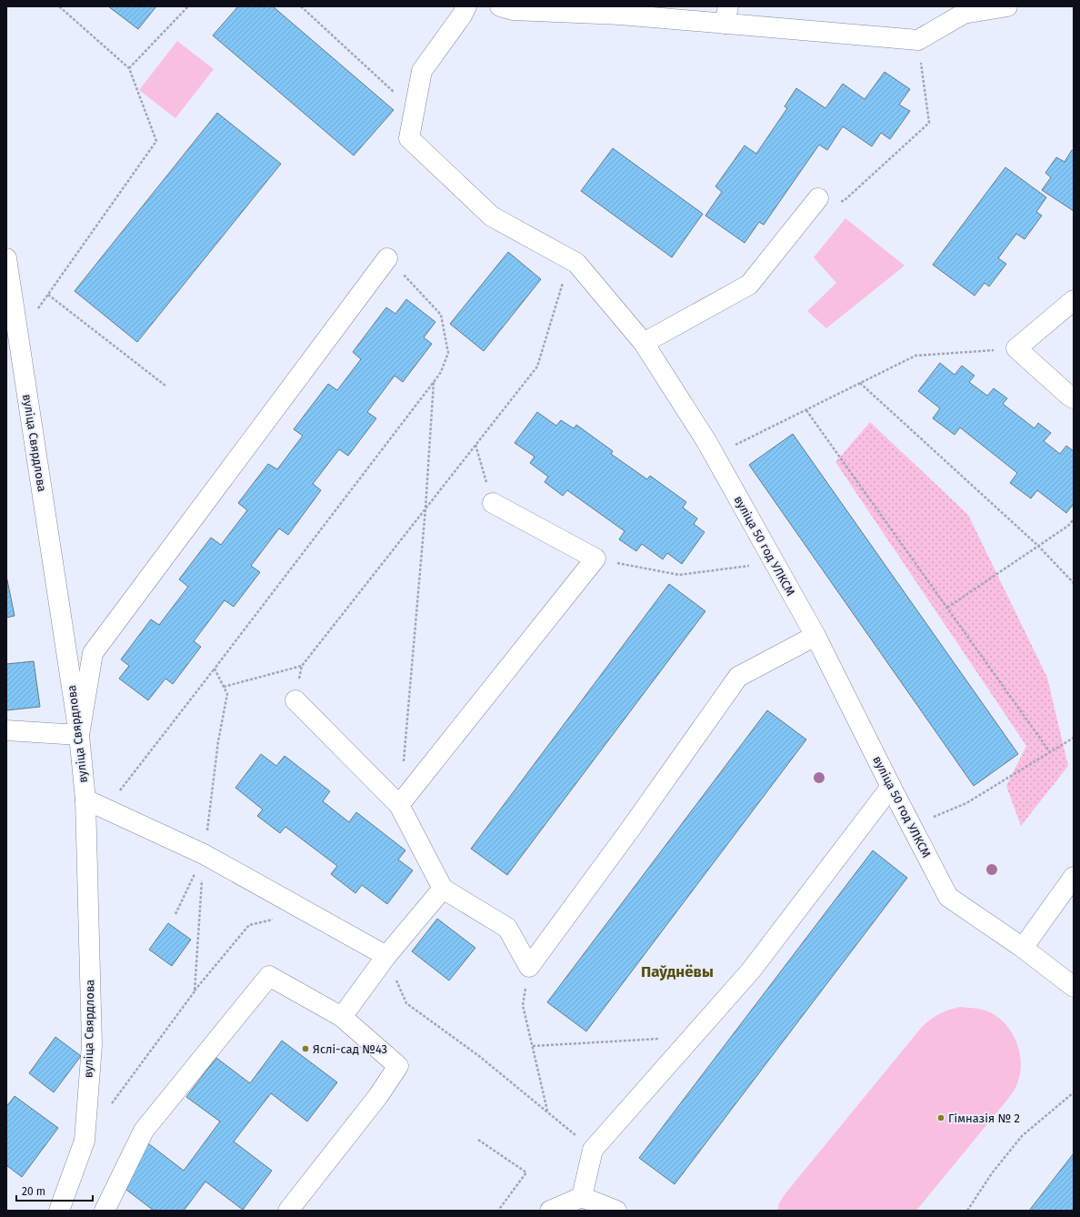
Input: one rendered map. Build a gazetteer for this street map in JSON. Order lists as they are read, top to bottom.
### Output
{
  "streets": {
    "street": ["вуліца Свярдлова", "вуліца 50 год УЛКСМ"]
  },
  "districts": ["Паўднёвы"],
  "places": ["Яслі-сад №43", "Гімназія № 2"],
  "scale_bar": "20 m"
}
